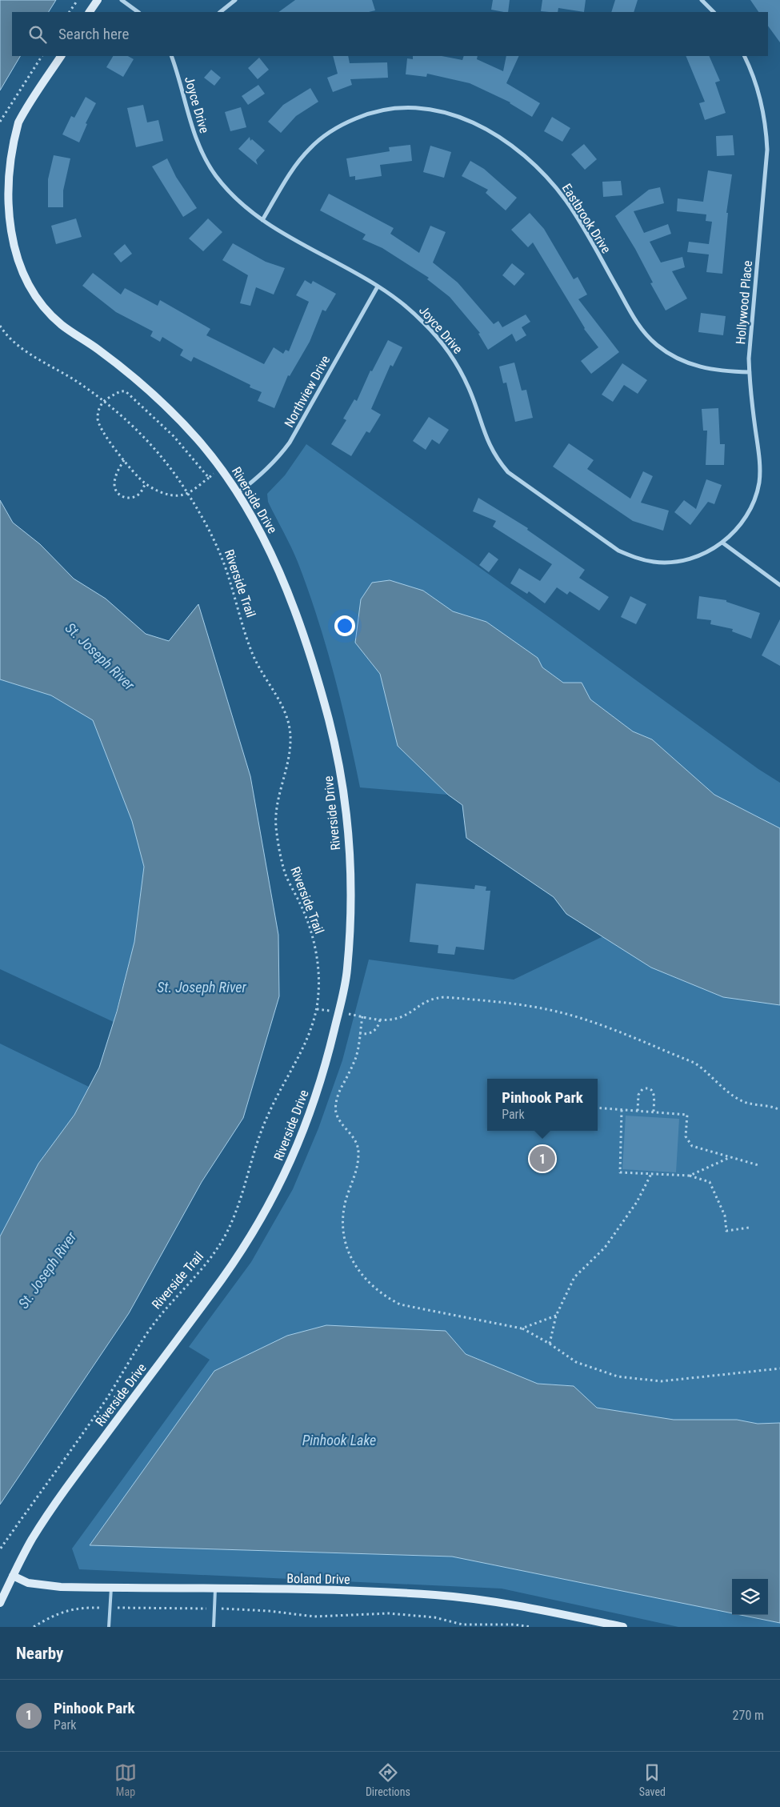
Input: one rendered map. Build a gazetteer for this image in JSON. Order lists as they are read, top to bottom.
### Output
{
  "streets": {
    "street": [
      "Joyce Drive",
      "Eastbrook Drive",
      "Hollywood Place",
      "Northview Drive",
      "Riverside Drive",
      "Boland Drive"
    ],
    "path": ["Riverside Trail"]
  },
  "crossings": [
    ["Joyce Drive", "Eastbrook Drive"],
    ["Joyce Drive", "Hollywood Place"],
    ["Joyce Drive", "Northview Drive"],
    ["Eastbrook Drive", "Hollywood Place"],
    ["Northview Drive", "Riverside Drive"],
    ["Riverside Drive", "Boland Drive"]
  ],
  "water": ["St. Joseph River", "Pinhook Lake"],
  "page": {
    "search": "Search here",
    "popup": ["Pinhook Park", "Park"],
    "pins": "1",
    "heading": "Nearby",
    "list": [
      {
        "mark": "1",
        "name": "Pinhook Park",
        "note": "Park",
        "value": "270 m"
      }
    ],
    "nav": ["Map", "Directions", "Saved"]
  }
}
